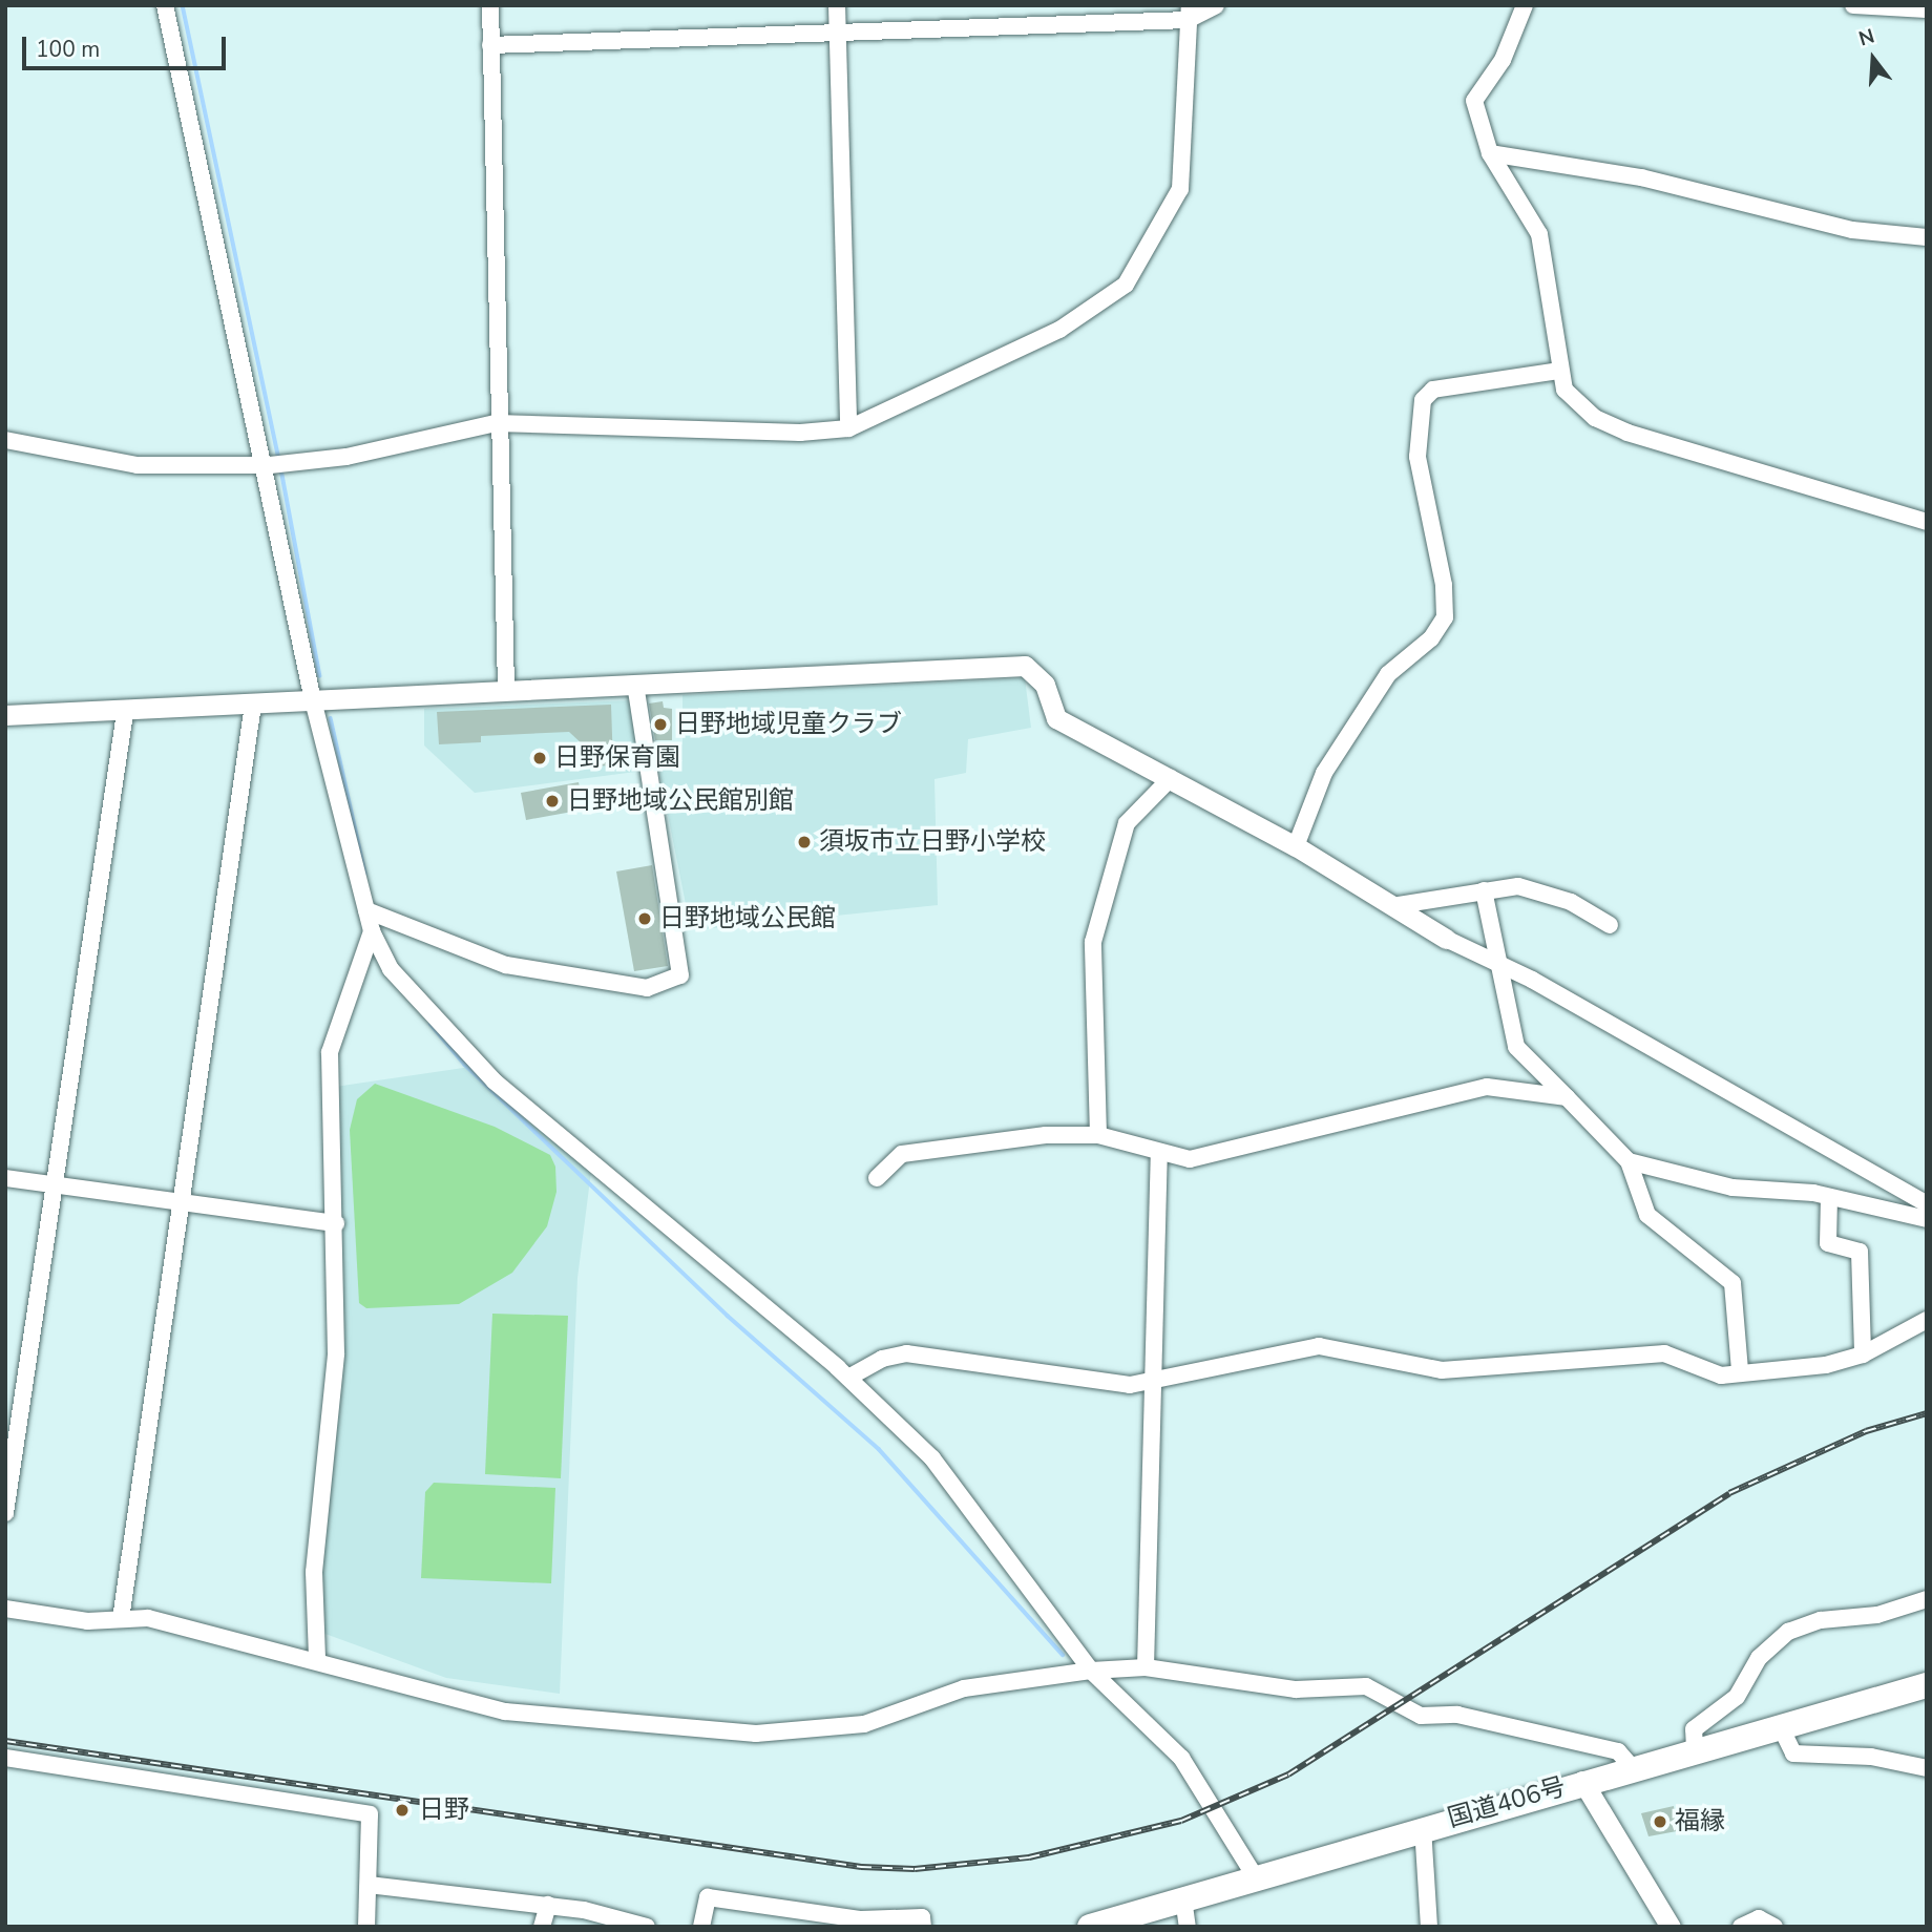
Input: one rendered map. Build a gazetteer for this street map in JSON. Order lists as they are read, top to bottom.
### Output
{
  "streets": {
    "highway": ["国道406号"]
  },
  "places": [
    "日野地域児童クラブ",
    "日野保育園",
    "日野地域公民館別館",
    "須坂市立日野小学校",
    "日野地域公民館",
    "日野",
    "福縁"
  ],
  "scale_bar": "100 m",
  "north": "top"
}
